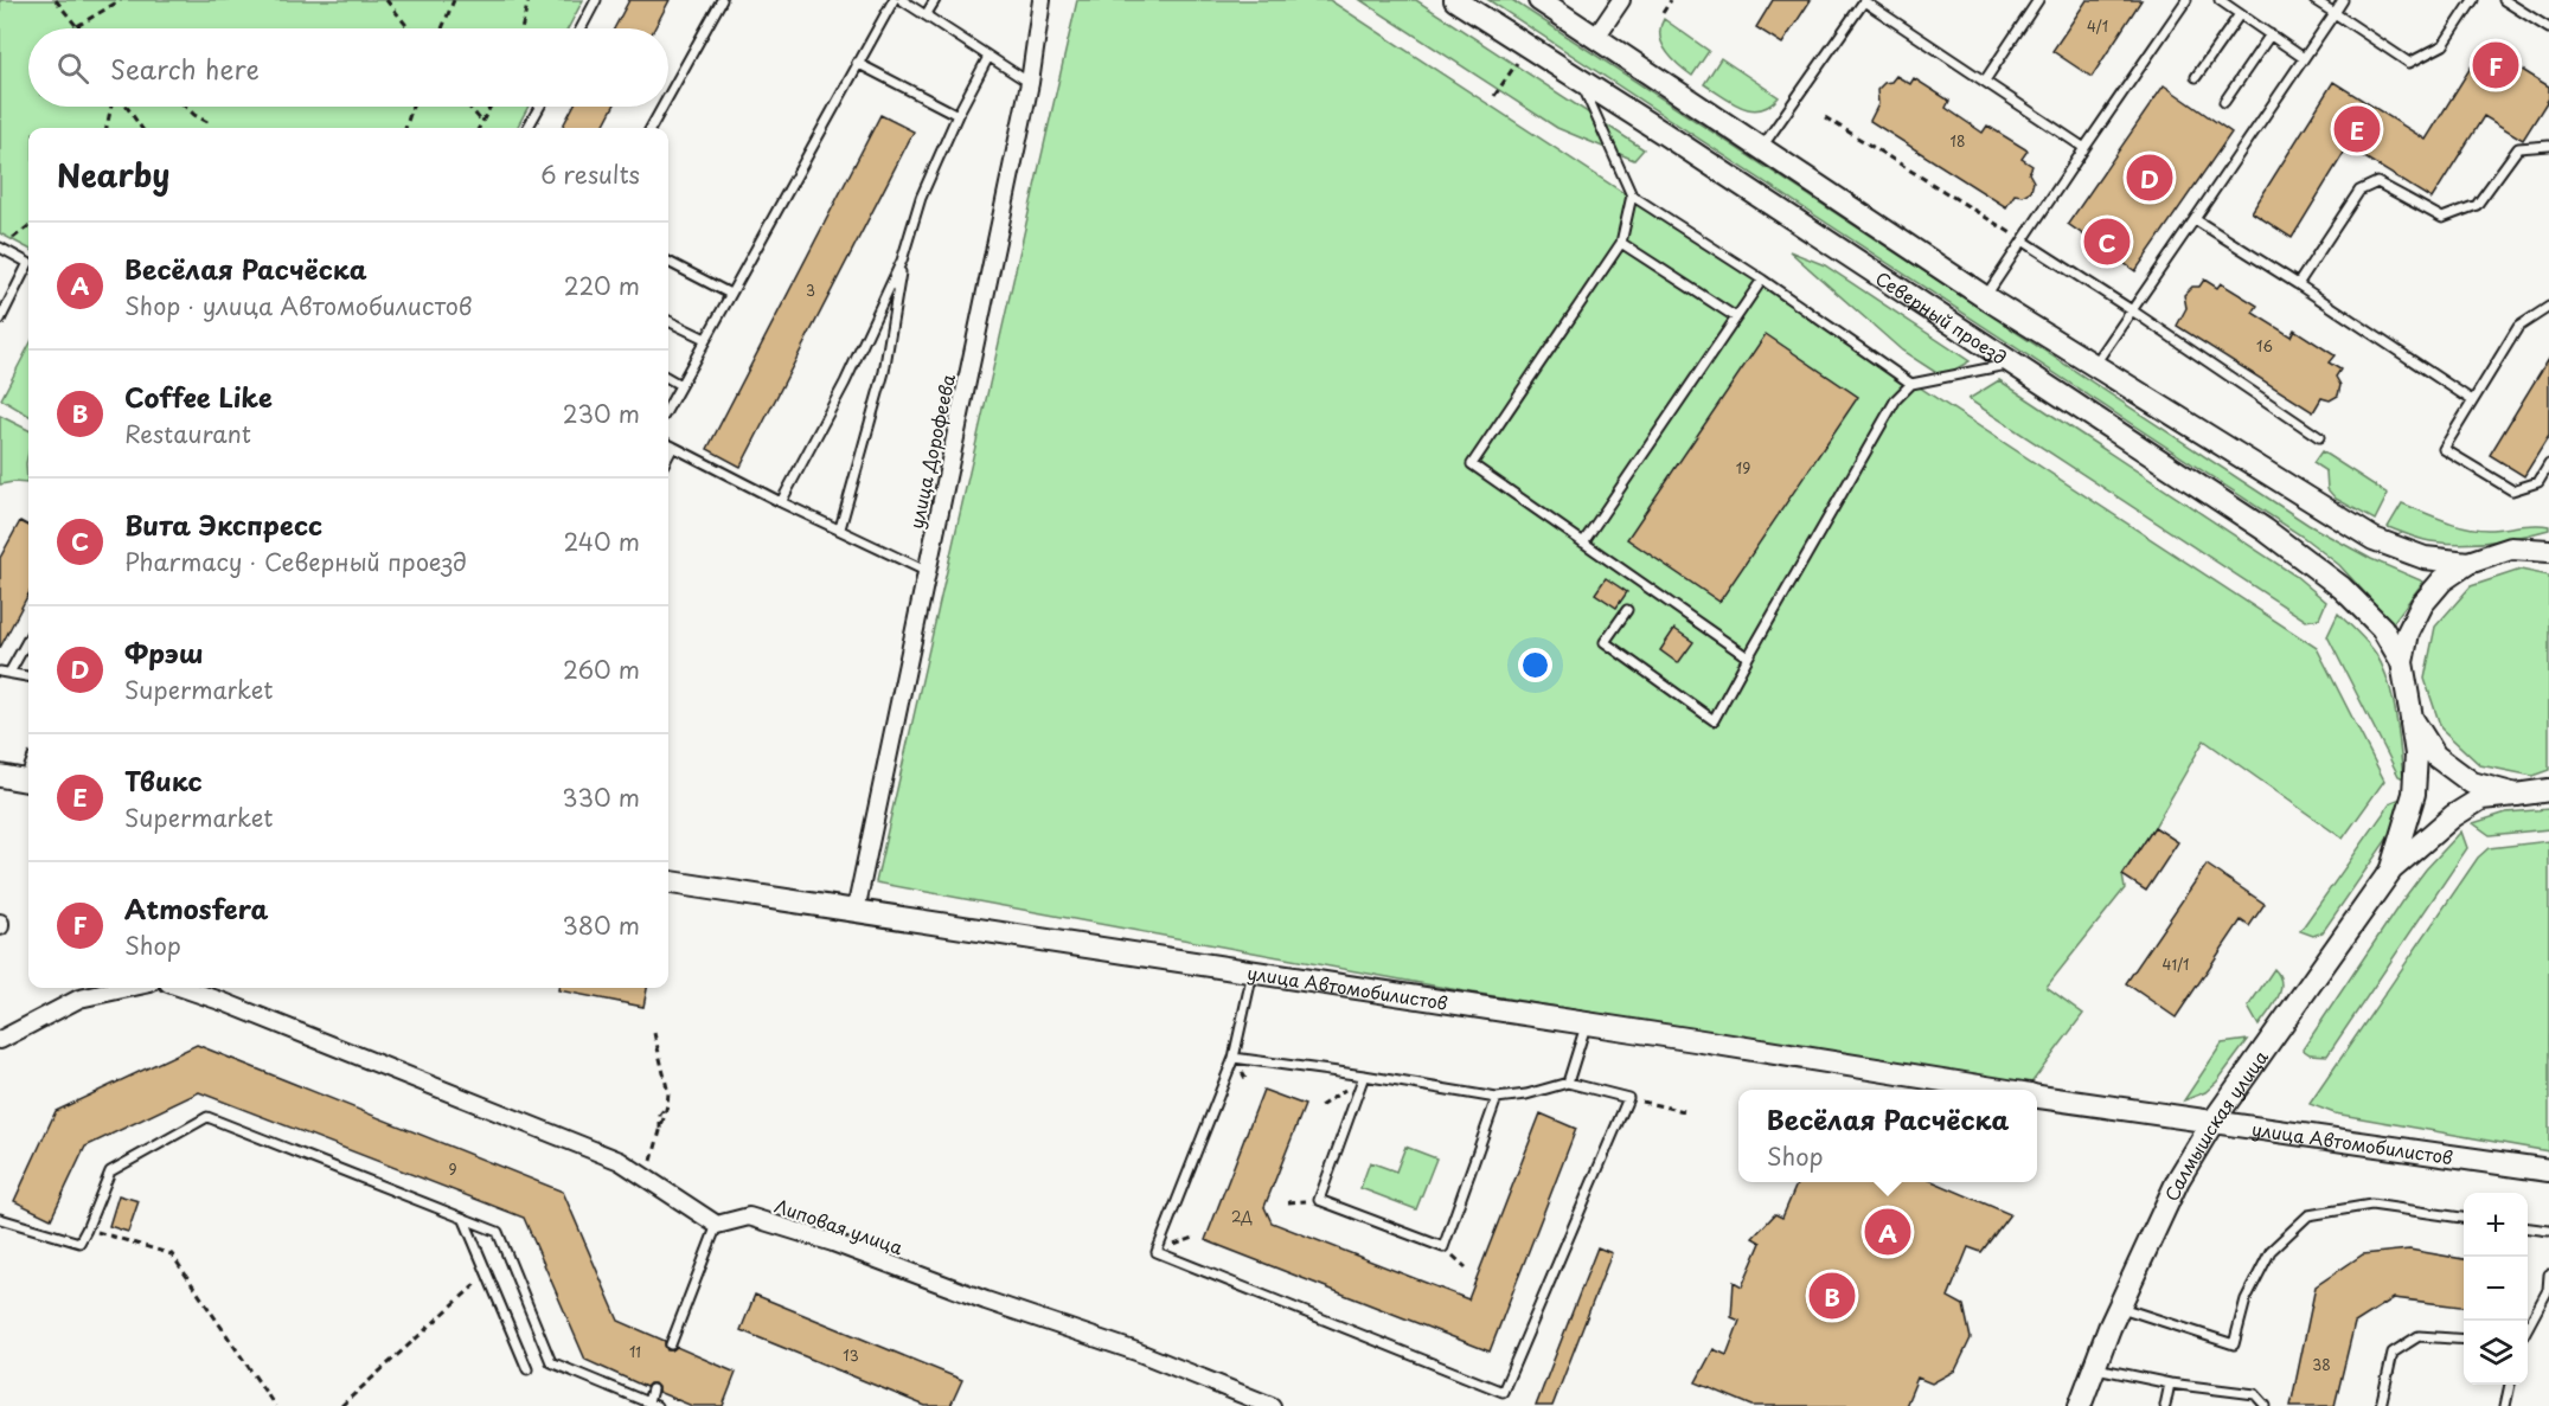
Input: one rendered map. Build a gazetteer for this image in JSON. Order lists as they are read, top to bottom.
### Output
{
  "streets": {
    "main road": ["Северный проезд", "улица Автомобилистов", "Салмышская улица"],
    "street": ["улица Дорофеева", "Липовая улица"]
  },
  "crossings": [
    ["улица Дорофеева", "улица Автомобилистов"],
    ["улица Автомобилистов", "Салмышская улица"]
  ],
  "house_numbers": [
    "4/1",
    "18",
    "3",
    "16",
    "19",
    "41/1",
    "9",
    "2Д",
    "11",
    "13",
    "38"
  ],
  "page": {
    "search": "Search here",
    "pins": [
      "F",
      "E",
      "D",
      "C",
      "A",
      "B"
    ],
    "heading": ["Nearby", "6 results"],
    "list": [
      {
        "mark": "A",
        "name": "Весёлая Расчёска",
        "note": "Shop · улица Автомобилистов",
        "value": "220 m"
      },
      {
        "mark": "B",
        "name": "Coffee Like",
        "note": "Restaurant",
        "value": "230 m"
      },
      {
        "mark": "C",
        "name": "Вита Экспресс",
        "note": "Pharmacy · Северный проезд",
        "value": "240 m"
      },
      {
        "mark": "D",
        "name": "Фрэш",
        "note": "Supermarket",
        "value": "260 m"
      },
      {
        "mark": "E",
        "name": "Твикс",
        "note": "Supermarket",
        "value": "330 m"
      },
      {
        "mark": "F",
        "name": "Atmosfera",
        "note": "Shop",
        "value": "380 m"
      }
    ],
    "popup": ["Весёлая Расчёска", "Shop"],
    "map_buttons": ["+", "−"]
  }
}
